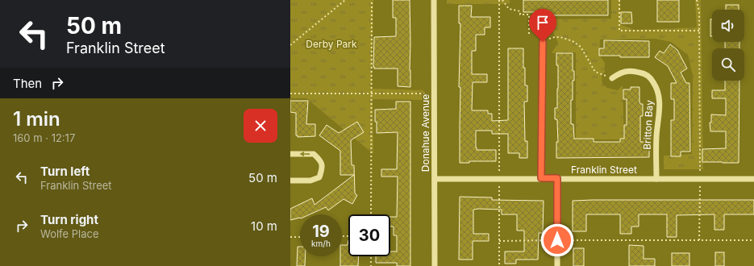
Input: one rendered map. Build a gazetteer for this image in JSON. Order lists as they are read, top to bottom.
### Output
{
  "streets": {
    "street": ["Britton Bay", "Donahue Avenue", "Franklin Street"]
  },
  "crossings": [
    ["Britton Bay", "Franklin Street"],
    ["Donahue Avenue", "Franklin Street"]
  ],
  "parks": ["Derby Park"],
  "page": {
    "turn": ["50 m", "Franklin Street"],
    "then": "Then",
    "heading": ["1 min", "160 m · 12:17"],
    "list": [
      {
        "name": "Turn left",
        "note": "Franklin Street",
        "value": "50 m"
      },
      {
        "name": "Turn right",
        "note": "Wolfe Place",
        "value": "10 m"
      }
    ],
    "speed": "19 km/h",
    "limit": "30"
  }
}
